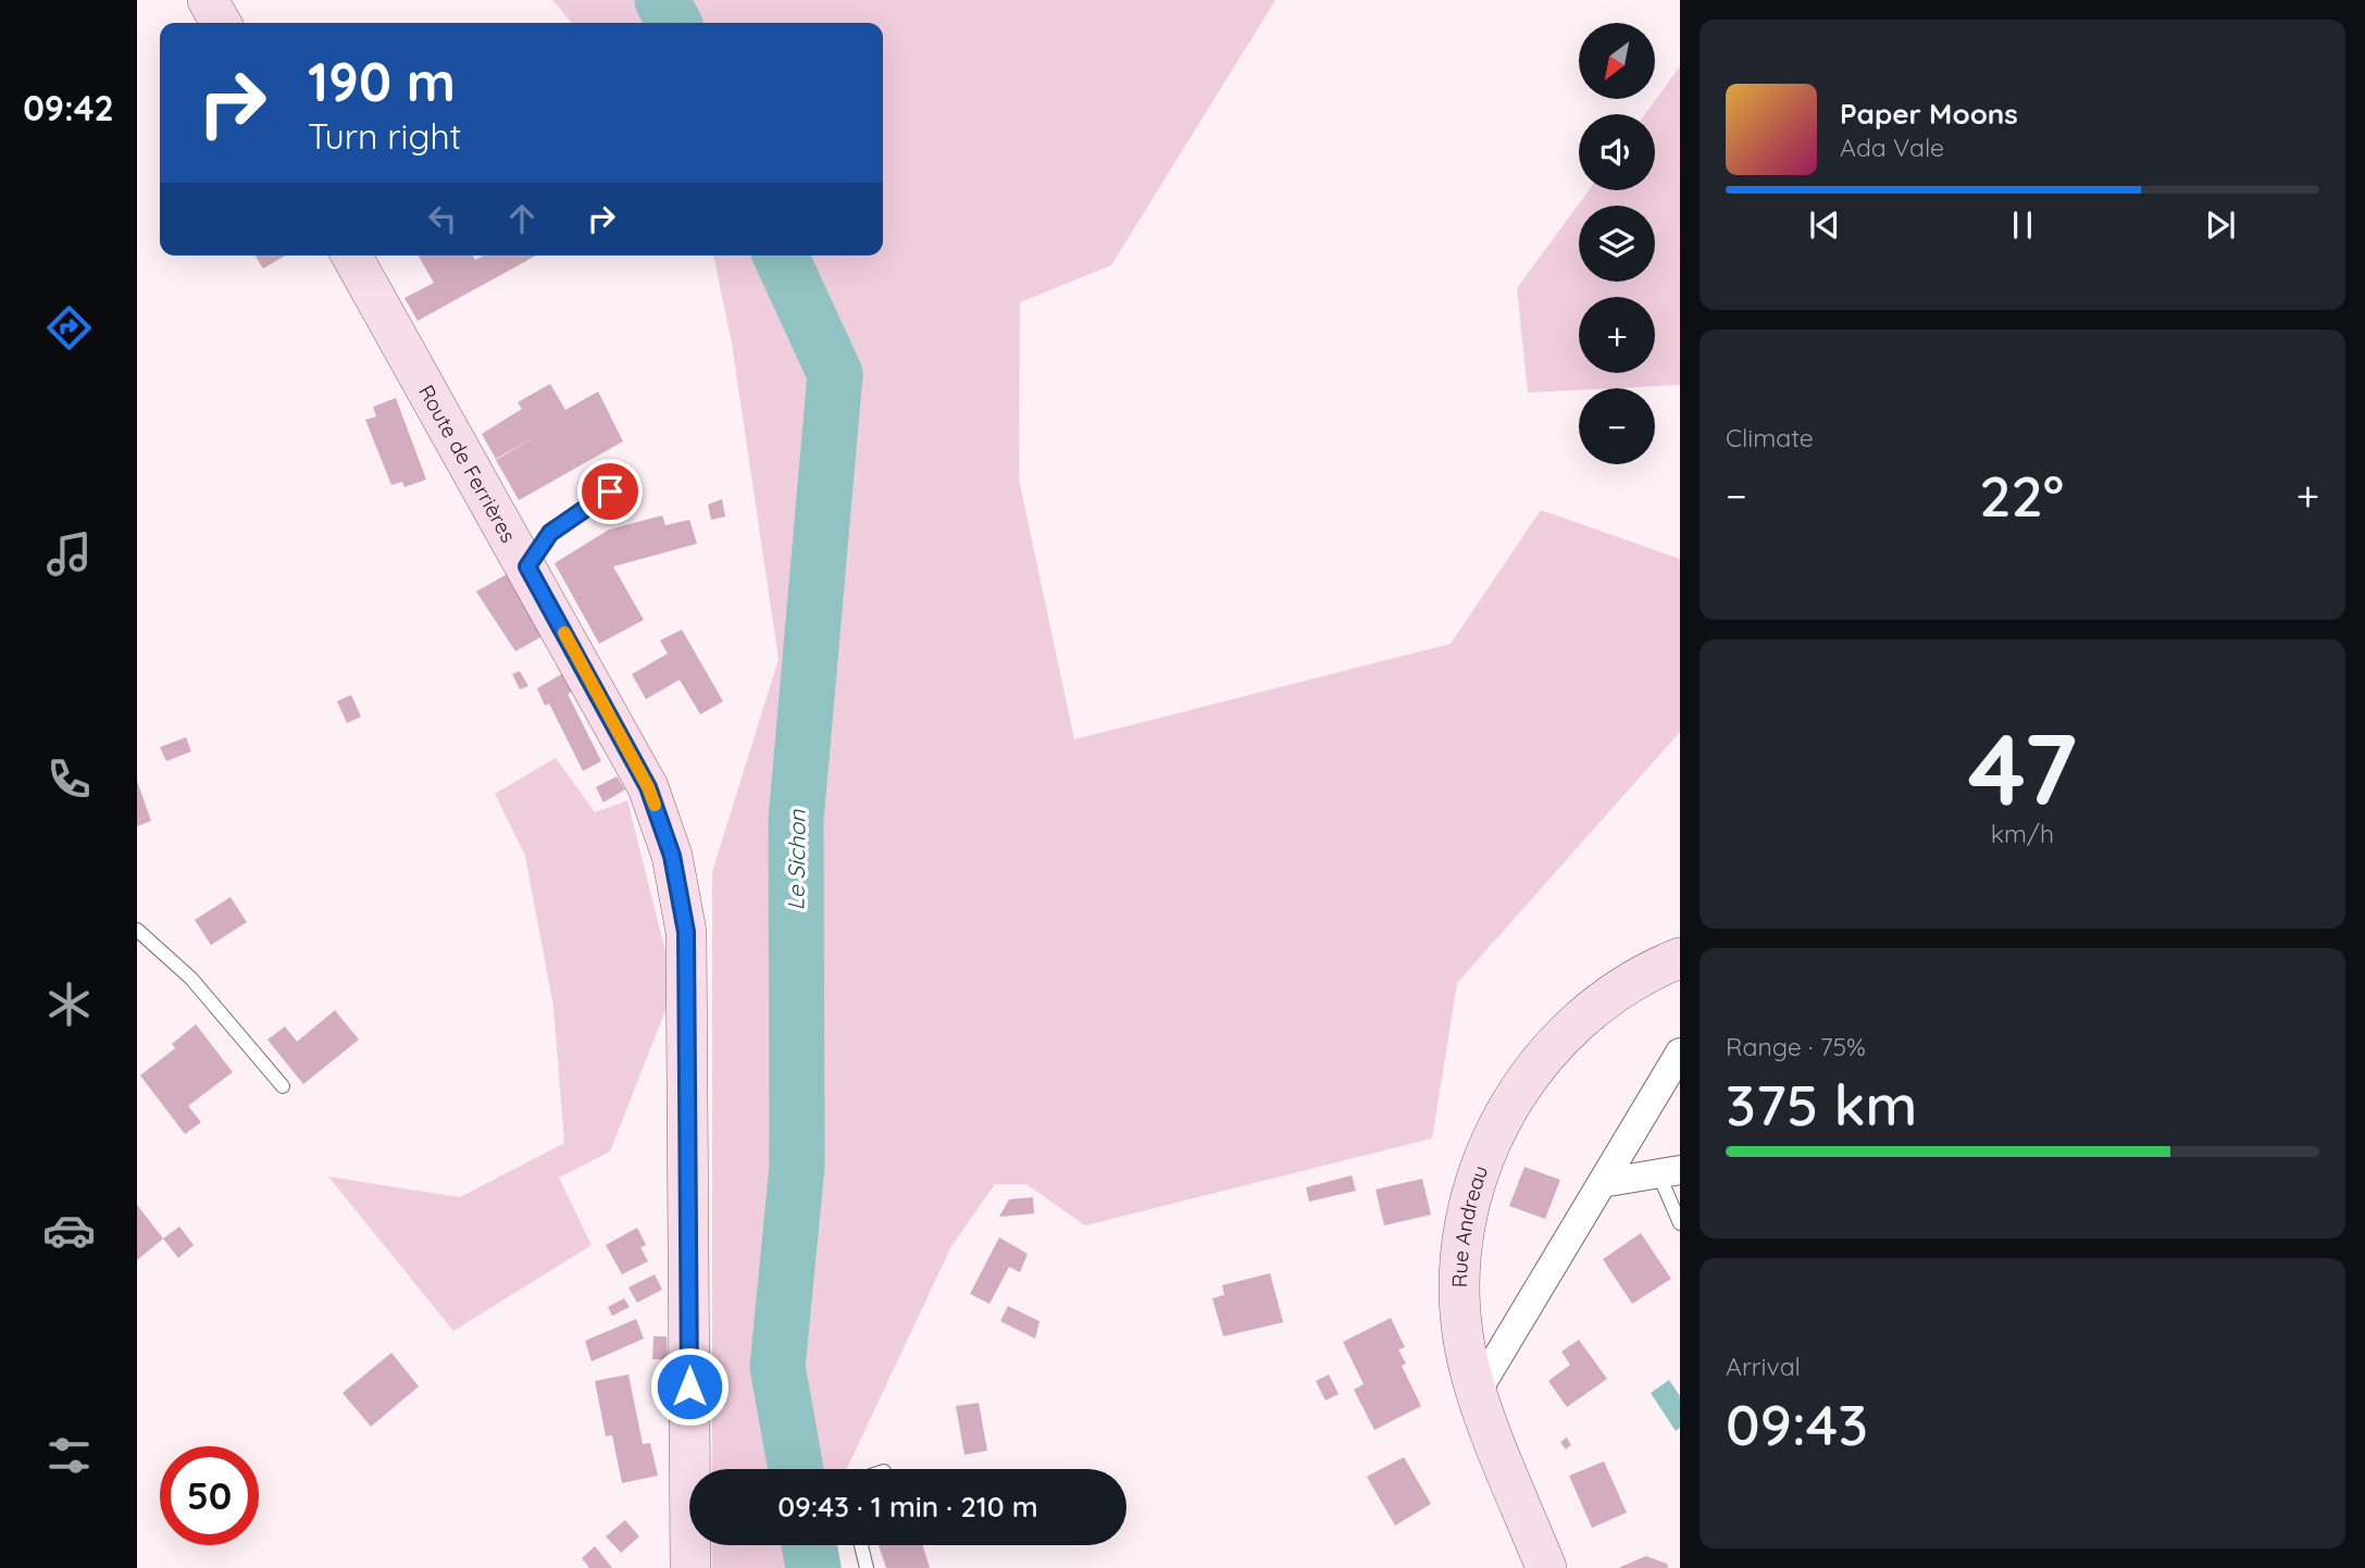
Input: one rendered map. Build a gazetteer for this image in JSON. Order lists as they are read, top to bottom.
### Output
{
  "streets": {
    "main road": ["Route de Ferrières", "Rue Andreau"]
  },
  "water": ["Le Sichon"],
  "north": "bottom left",
  "page": {
    "tabs": "09:42",
    "map_buttons": ["+", "−"],
    "turn": ["190 m", "Turn right"],
    "song": ["Paper Moons", "Ada Vale"],
    "tile": [
      "Climate",
      ["47", "km/h"],
      ["Range · 75%", "375 km"],
      ["Arrival", "09:43"]
    ],
    "heat": ["−", "22°", "+"],
    "limit": "50",
    "trip": "09:43 · 1 min · 210 m"
  }
}
